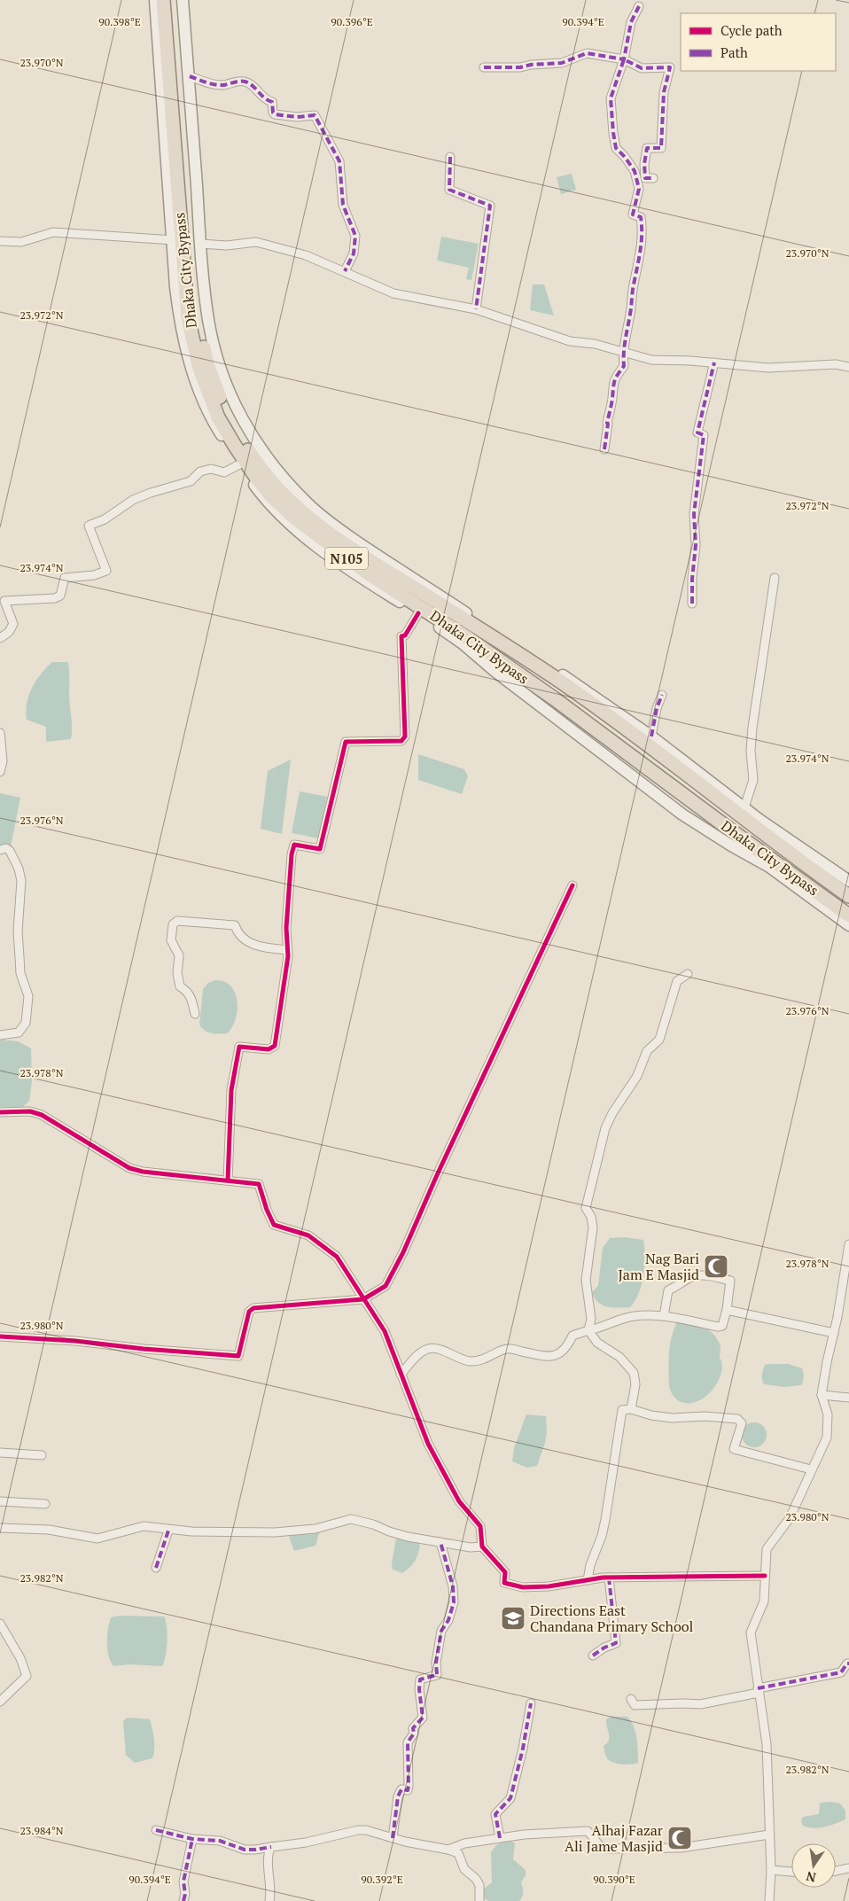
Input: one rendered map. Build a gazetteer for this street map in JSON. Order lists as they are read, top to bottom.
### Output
{
  "streets": {
    "highway": ["Dhaka City Bypass", "N105"]
  },
  "places": {
    "mosque": ["Nag Bari Jam E Masjid", "Alhaj Fazar Ali Jame Masjid"],
    "school or university": ["Directions East Chandana Primary School"]
  },
  "legend": ["Cycle path", "Path"],
  "north": "bottom",
  "coordinates": [
    "90.398°E",
    "90.396°E",
    "90.394°E",
    "23.970°N",
    "23.972°N",
    "23.974°N",
    "23.976°N",
    "23.978°N",
    "23.980°N",
    "23.982°N",
    "23.984°N",
    "90.392°E",
    "90.390°E"
  ]
}
